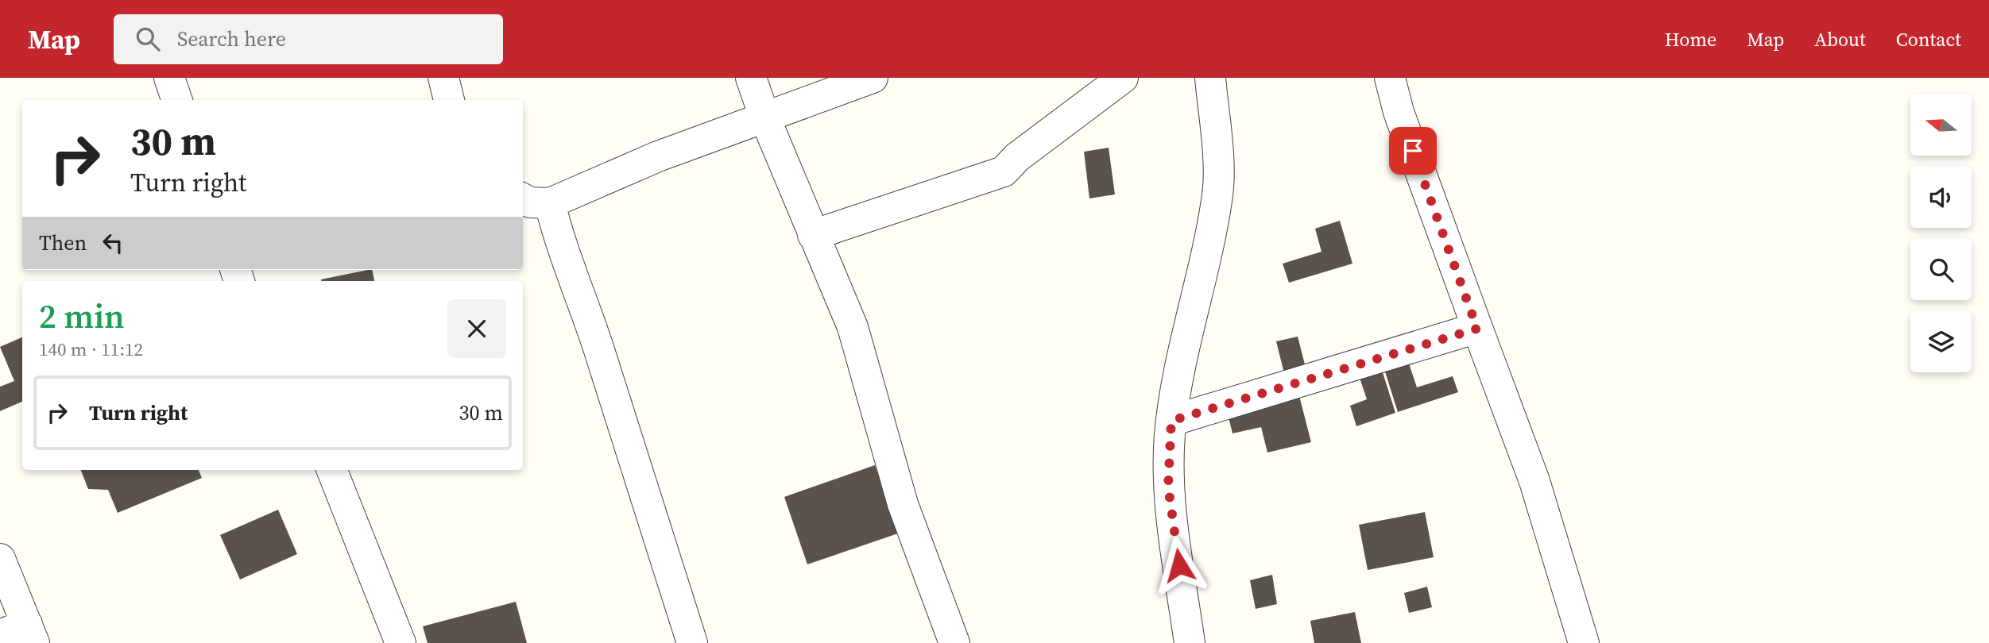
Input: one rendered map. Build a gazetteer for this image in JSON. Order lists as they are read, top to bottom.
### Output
{
  "north": "left",
  "page": {
    "header": "Map",
    "search": "Search here",
    "nav": [
      "Home",
      "Map",
      "About",
      "Contact"
    ],
    "turn": ["30 m", "Turn right"],
    "then": "Then",
    "heading": ["2 min", "140 m · 11:12"],
    "list": [
      {
        "name": "Turn right",
        "value": "30 m"
      }
    ]
  }
}
